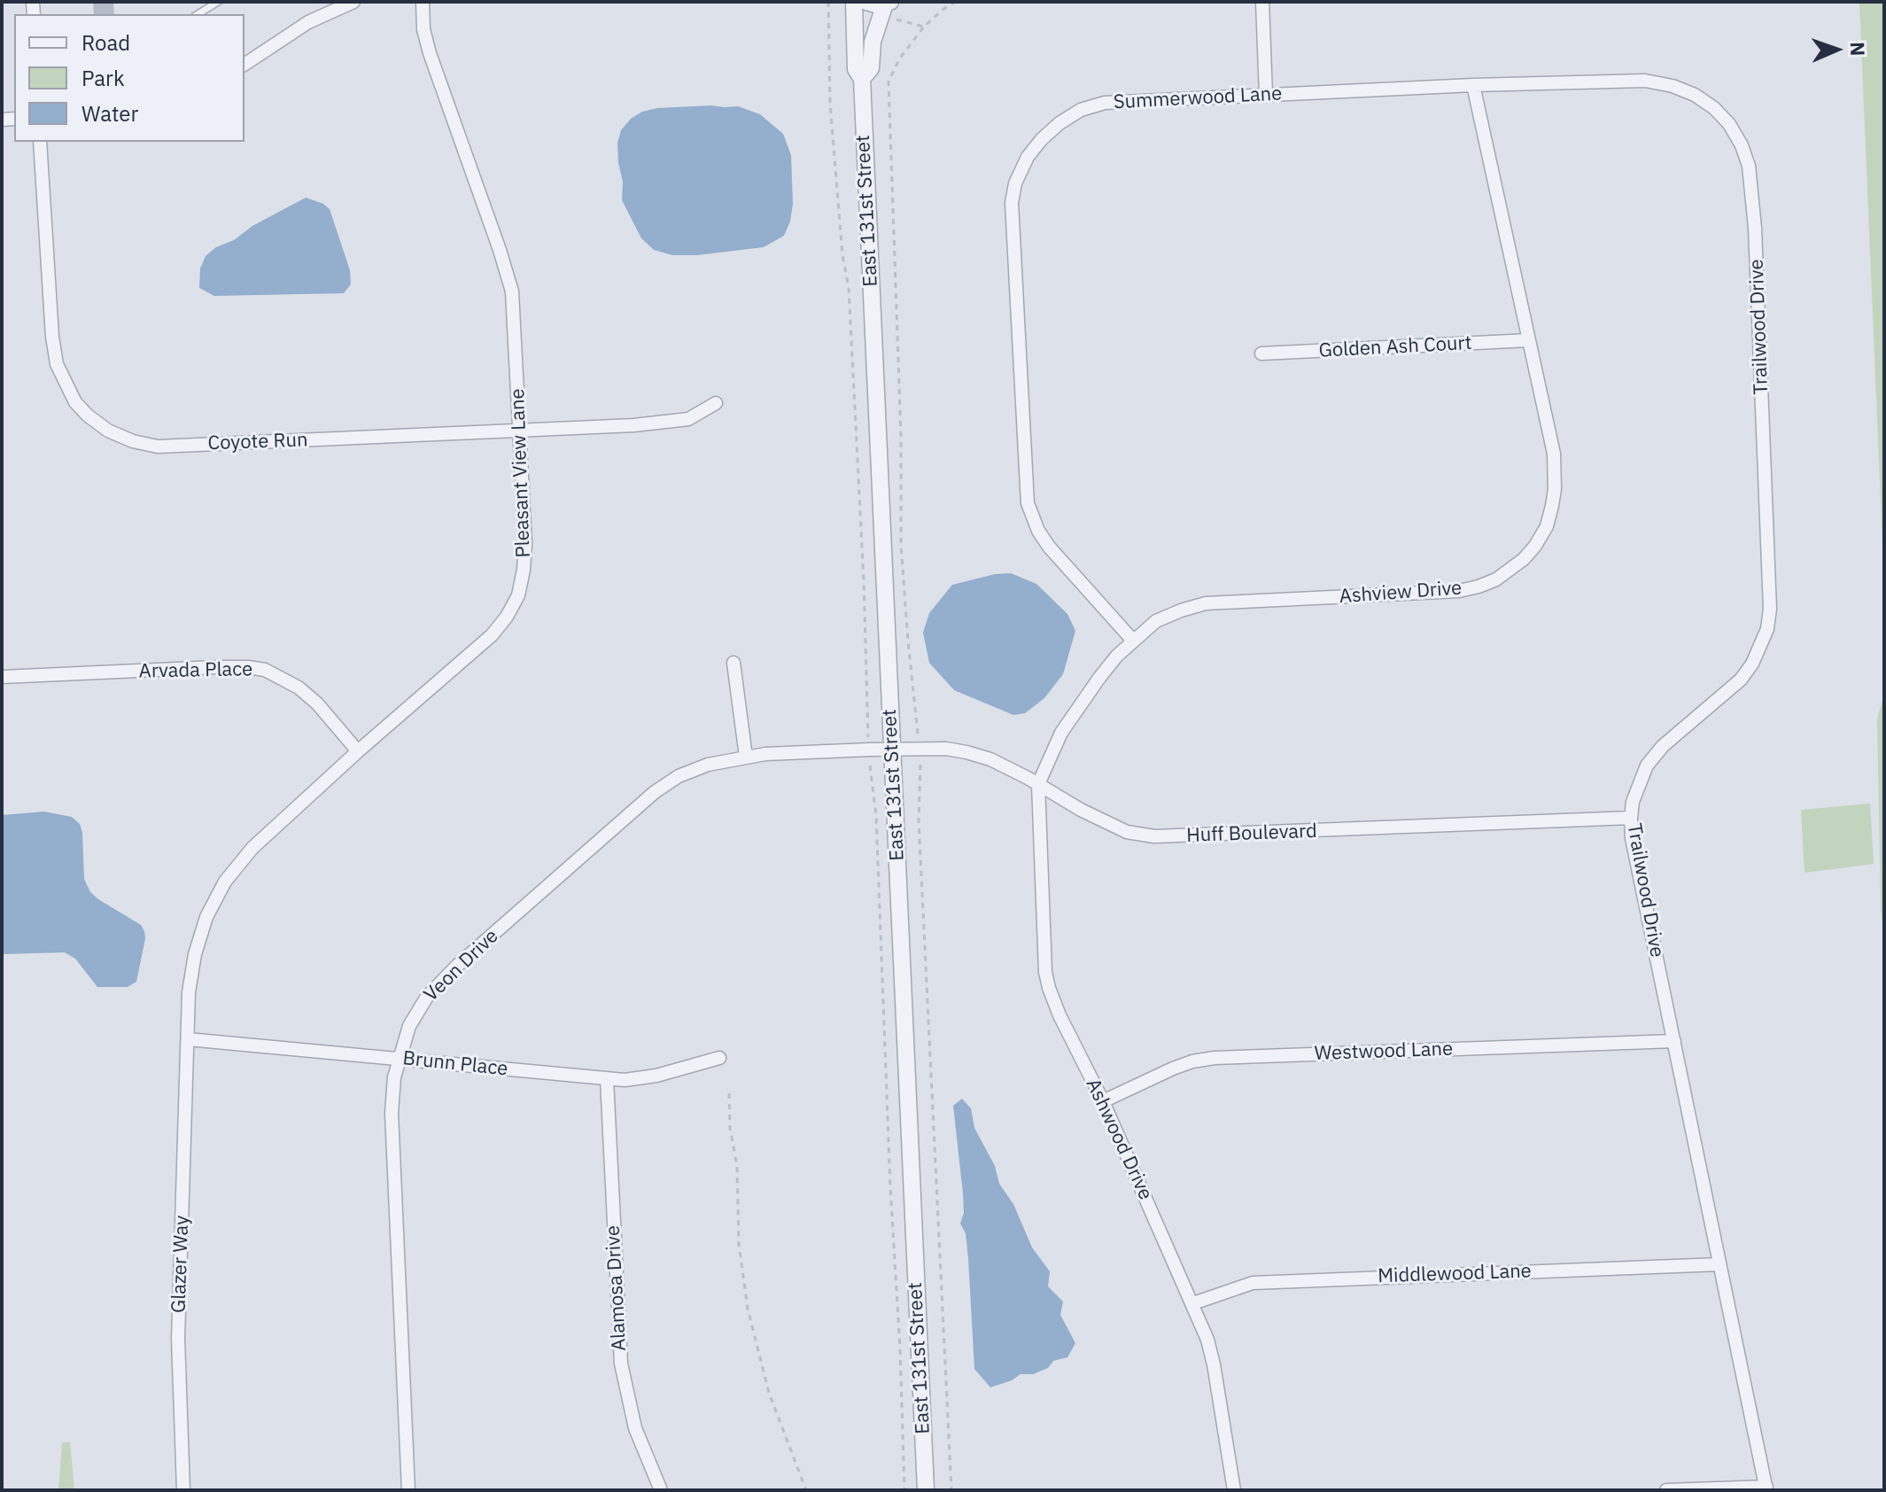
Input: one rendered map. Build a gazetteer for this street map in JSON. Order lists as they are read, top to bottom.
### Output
{
  "streets": {
    "street": [
      "Summerwood Lane",
      "East 131st Street",
      "Trailwood Drive",
      "Golden Ash Court",
      "Coyote Run",
      "Pleasant View Lane",
      "Ashview Drive",
      "Arvada Place",
      "Huff Boulevard",
      "Veon Drive",
      "Westwood Lane",
      "Brunn Place",
      "Ashwood Drive",
      "Glazer Way",
      "Middlewood Lane",
      "Alamosa Drive"
    ]
  },
  "crossings": [
    ["Summerwood Lane", "Trailwood Drive"],
    ["Summerwood Lane", "Ashview Drive"],
    ["East 131st Street", "Huff Boulevard"],
    ["East 131st Street", "Veon Drive"],
    ["Trailwood Drive", "Huff Boulevard"],
    ["Trailwood Drive", "Westwood Lane"],
    ["Trailwood Drive", "Middlewood Lane"],
    ["Golden Ash Court", "Ashview Drive"],
    ["Coyote Run", "Pleasant View Lane"],
    ["Pleasant View Lane", "Arvada Place"],
    ["Pleasant View Lane", "Brunn Place"],
    ["Pleasant View Lane", "Glazer Way"],
    ["Ashview Drive", "Huff Boulevard"],
    ["Ashview Drive", "Ashwood Drive"],
    ["Huff Boulevard", "Veon Drive"],
    ["Huff Boulevard", "Ashwood Drive"],
    ["Veon Drive", "Brunn Place"],
    ["Westwood Lane", "Ashwood Drive"],
    ["Brunn Place", "Glazer Way"],
    ["Brunn Place", "Alamosa Drive"],
    ["Ashwood Drive", "Middlewood Lane"]
  ],
  "legend": ["Road", "Park", "Water"],
  "north": "right"
}
